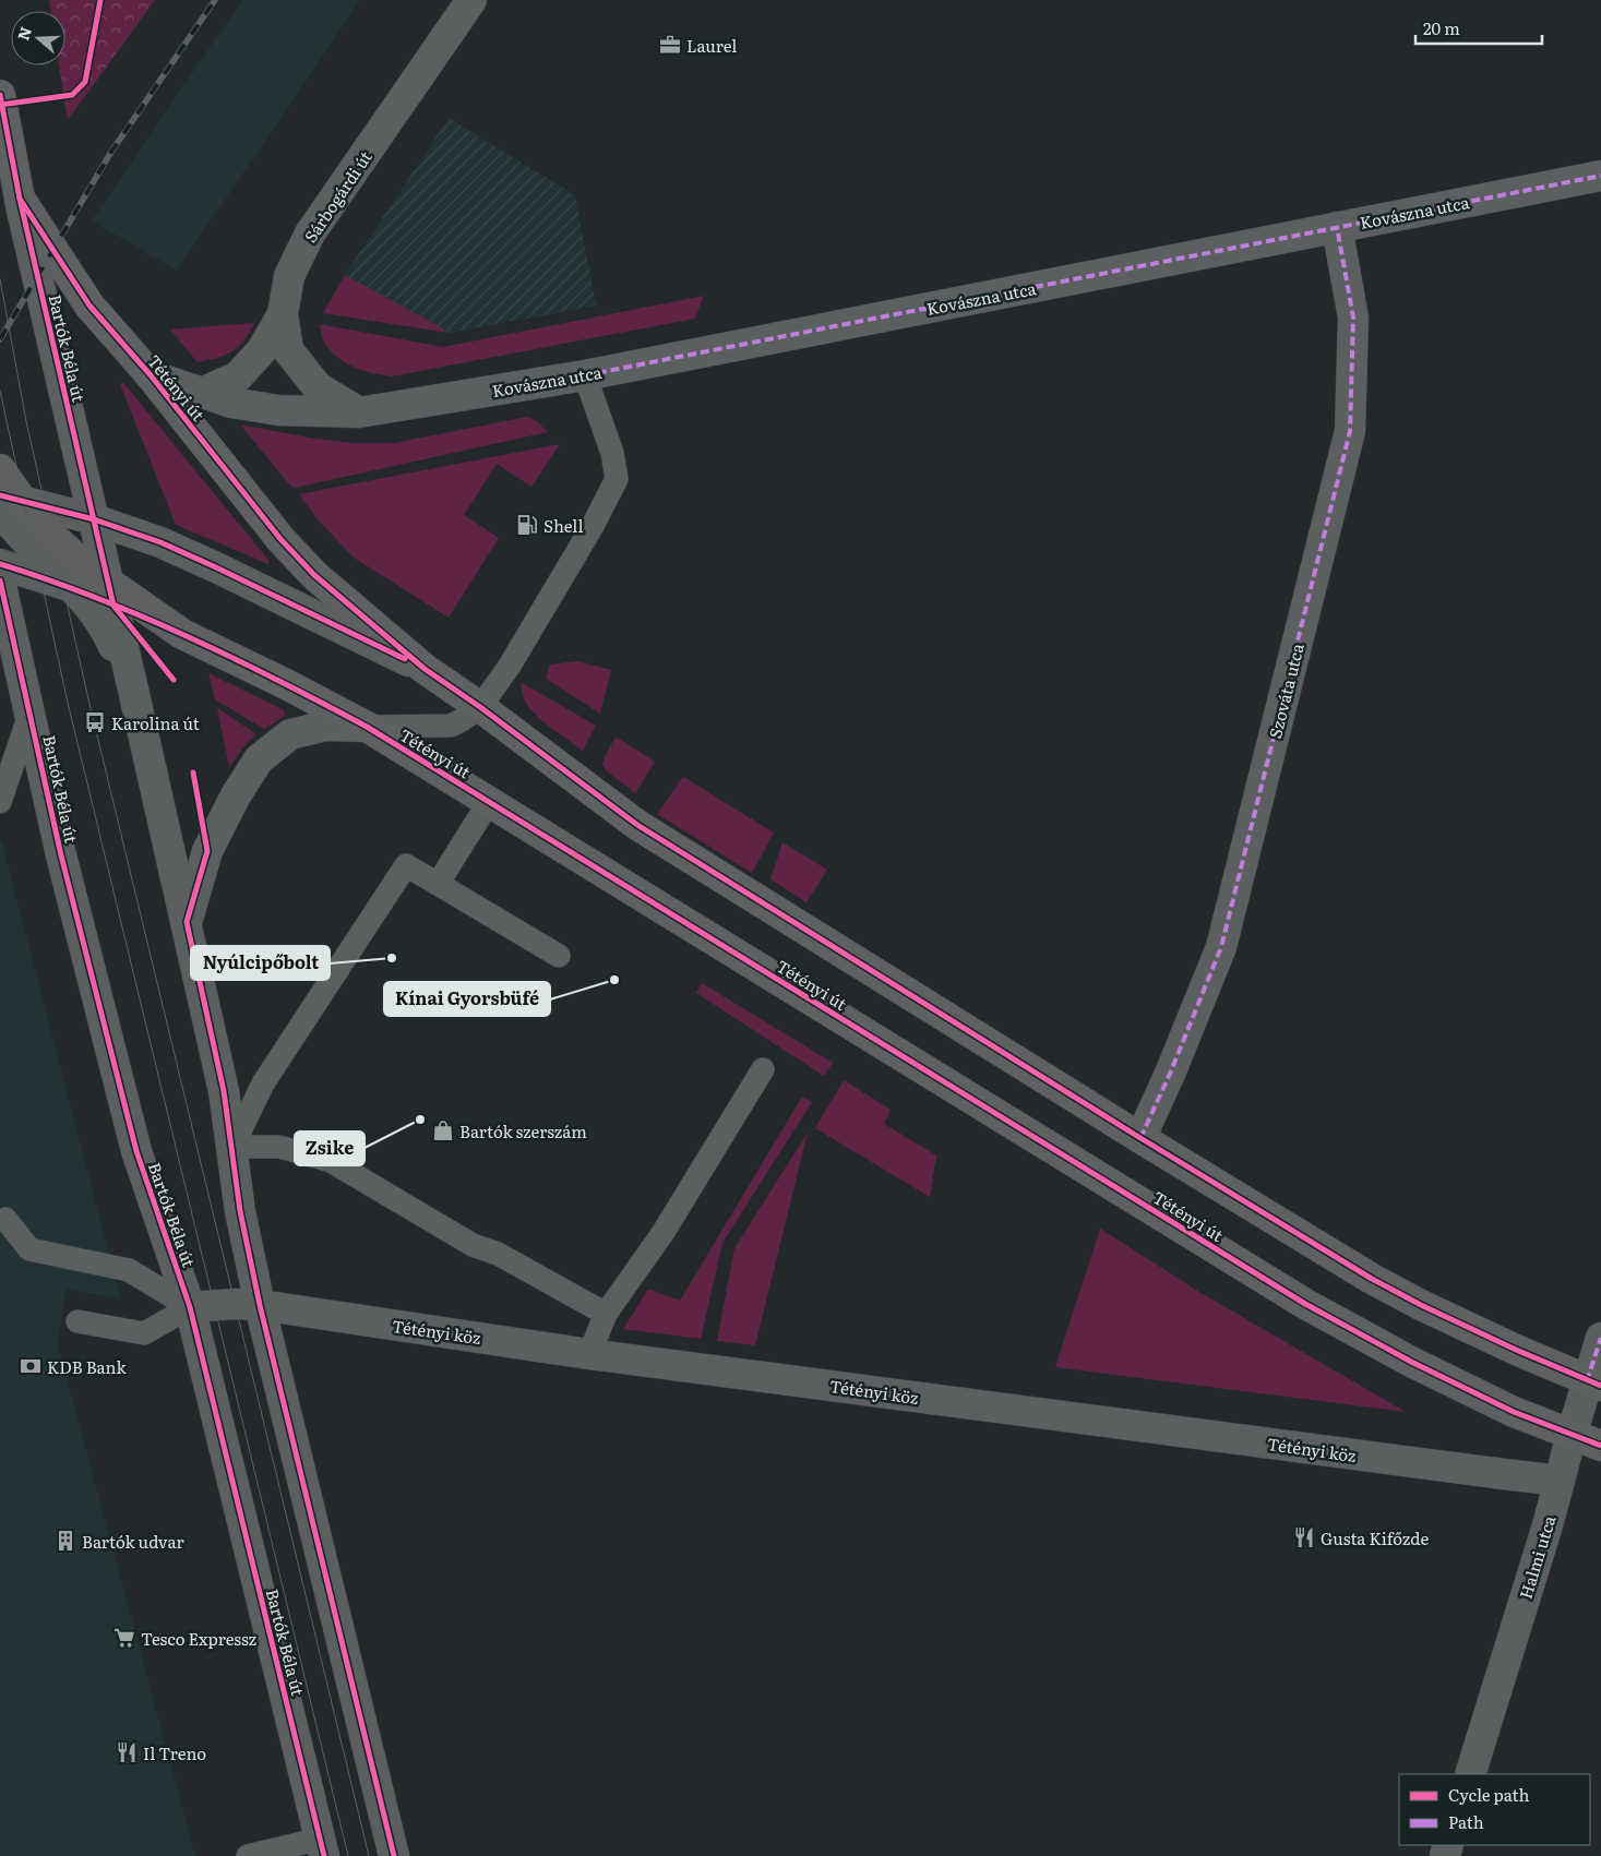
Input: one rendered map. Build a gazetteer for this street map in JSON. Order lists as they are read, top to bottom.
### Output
{
  "streets": {
    "main road": ["Bartók Béla út", "Tétényi út"],
    "street": [
      "Sárbogárdi út",
      "Kovászna utca",
      "Szováta utca",
      "Tétényi köz",
      "Halmi utca"
    ]
  },
  "crossings": [
    ["Sárbogárdi út", "Kovászna utca"],
    ["Kovászna utca", "Szováta utca"],
    ["Bartók Béla út", "Tétényi út"],
    ["Bartók Béla út", "Tétényi köz"],
    ["Tétényi út", "Szováta utca"],
    ["Tétényi út", "Halmi utca"],
    ["Tétényi köz", "Halmi utca"]
  ],
  "places": {
    "office": ["Laurel"],
    "fuel station": ["Shell"],
    "bus stop": ["Karolina út"],
    "other": ["Nyúlcipőbolt", "Kínai Gyorsbüfé", "Zsike"],
    "shop": ["Bartók szerszám"],
    "bank": ["KDB Bank"],
    "restaurant": ["Gusta Kifőzde", "Il Treno"],
    "building": ["Bartók udvar"],
    "supermarket": ["Tesco Expressz"]
  },
  "legend": ["Cycle path", "Path"],
  "scale_bar": "20 m",
  "north": "left"
}
